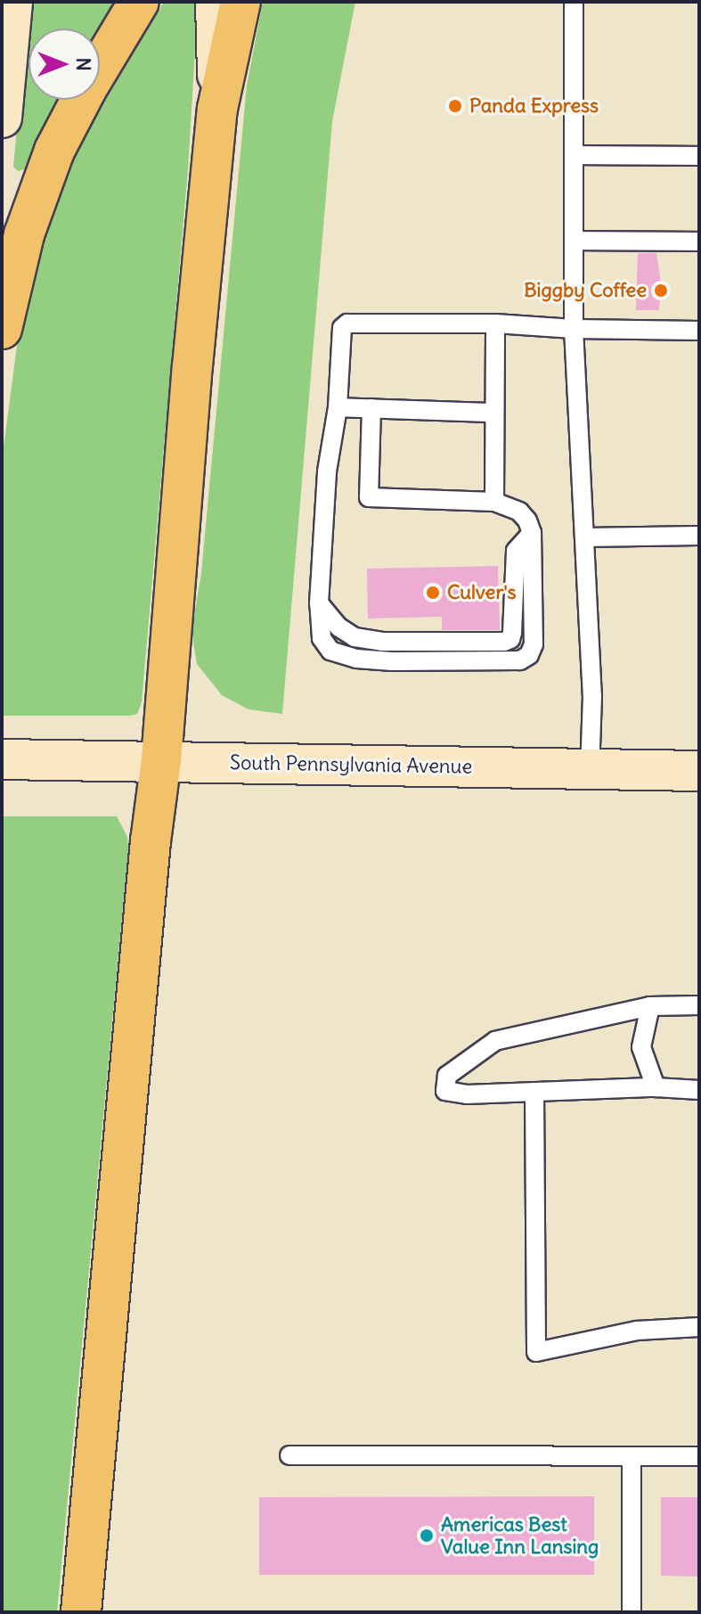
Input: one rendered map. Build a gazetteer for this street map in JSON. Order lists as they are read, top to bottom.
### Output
{
  "streets": {
    "main road": ["South Pennsylvania Avenue"]
  },
  "places": [
    "Panda Express",
    "Biggby Coffee",
    "Culver's",
    "Americas Best Value Inn Lansing"
  ],
  "north": "right"
}
